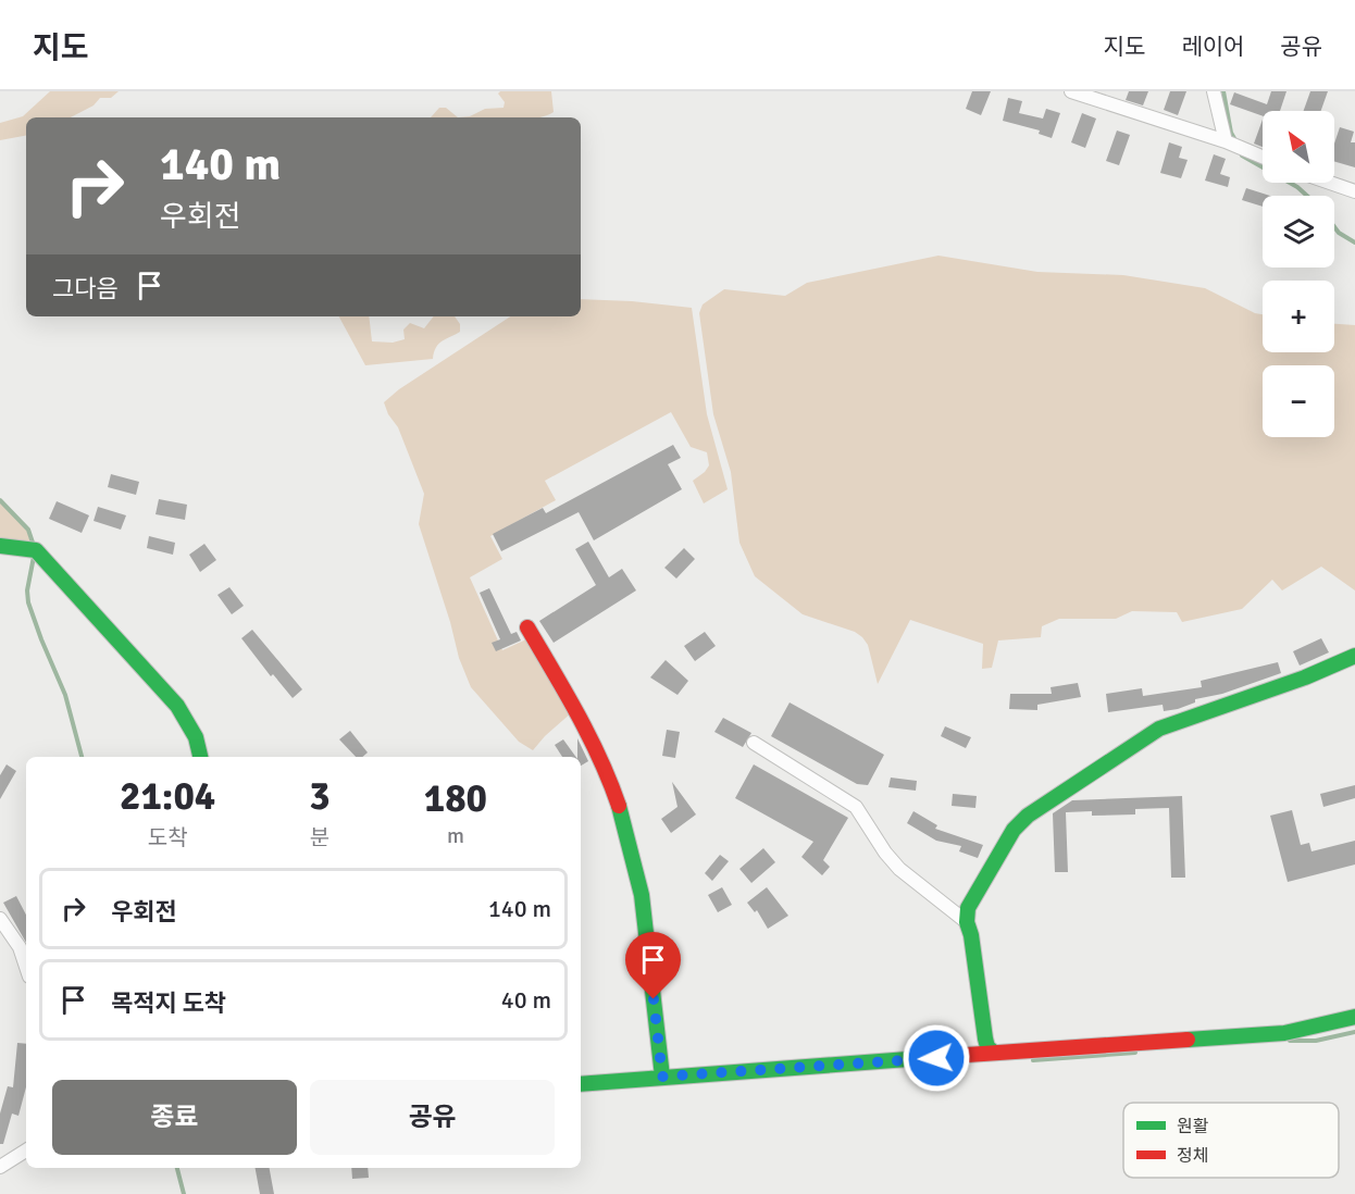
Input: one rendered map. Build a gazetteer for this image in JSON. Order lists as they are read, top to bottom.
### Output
{
  "legend": ["원활", "정체"],
  "north": "top left",
  "page": {
    "header": "지도",
    "nav": ["지도", "레이어", "공유"],
    "map_buttons": ["+", "−"],
    "turn": ["140 m", "우회전"],
    "then": "그다음",
    "eta": [
      "21:04",
      "도착",
      "3",
      "분",
      "180",
      "m"
    ],
    "list": [
      {
        "name": "우회전",
        "value": "140 m"
      },
      {
        "name": "목적지 도착",
        "value": "40 m"
      }
    ],
    "buttons": ["종료", "공유"]
  }
}
